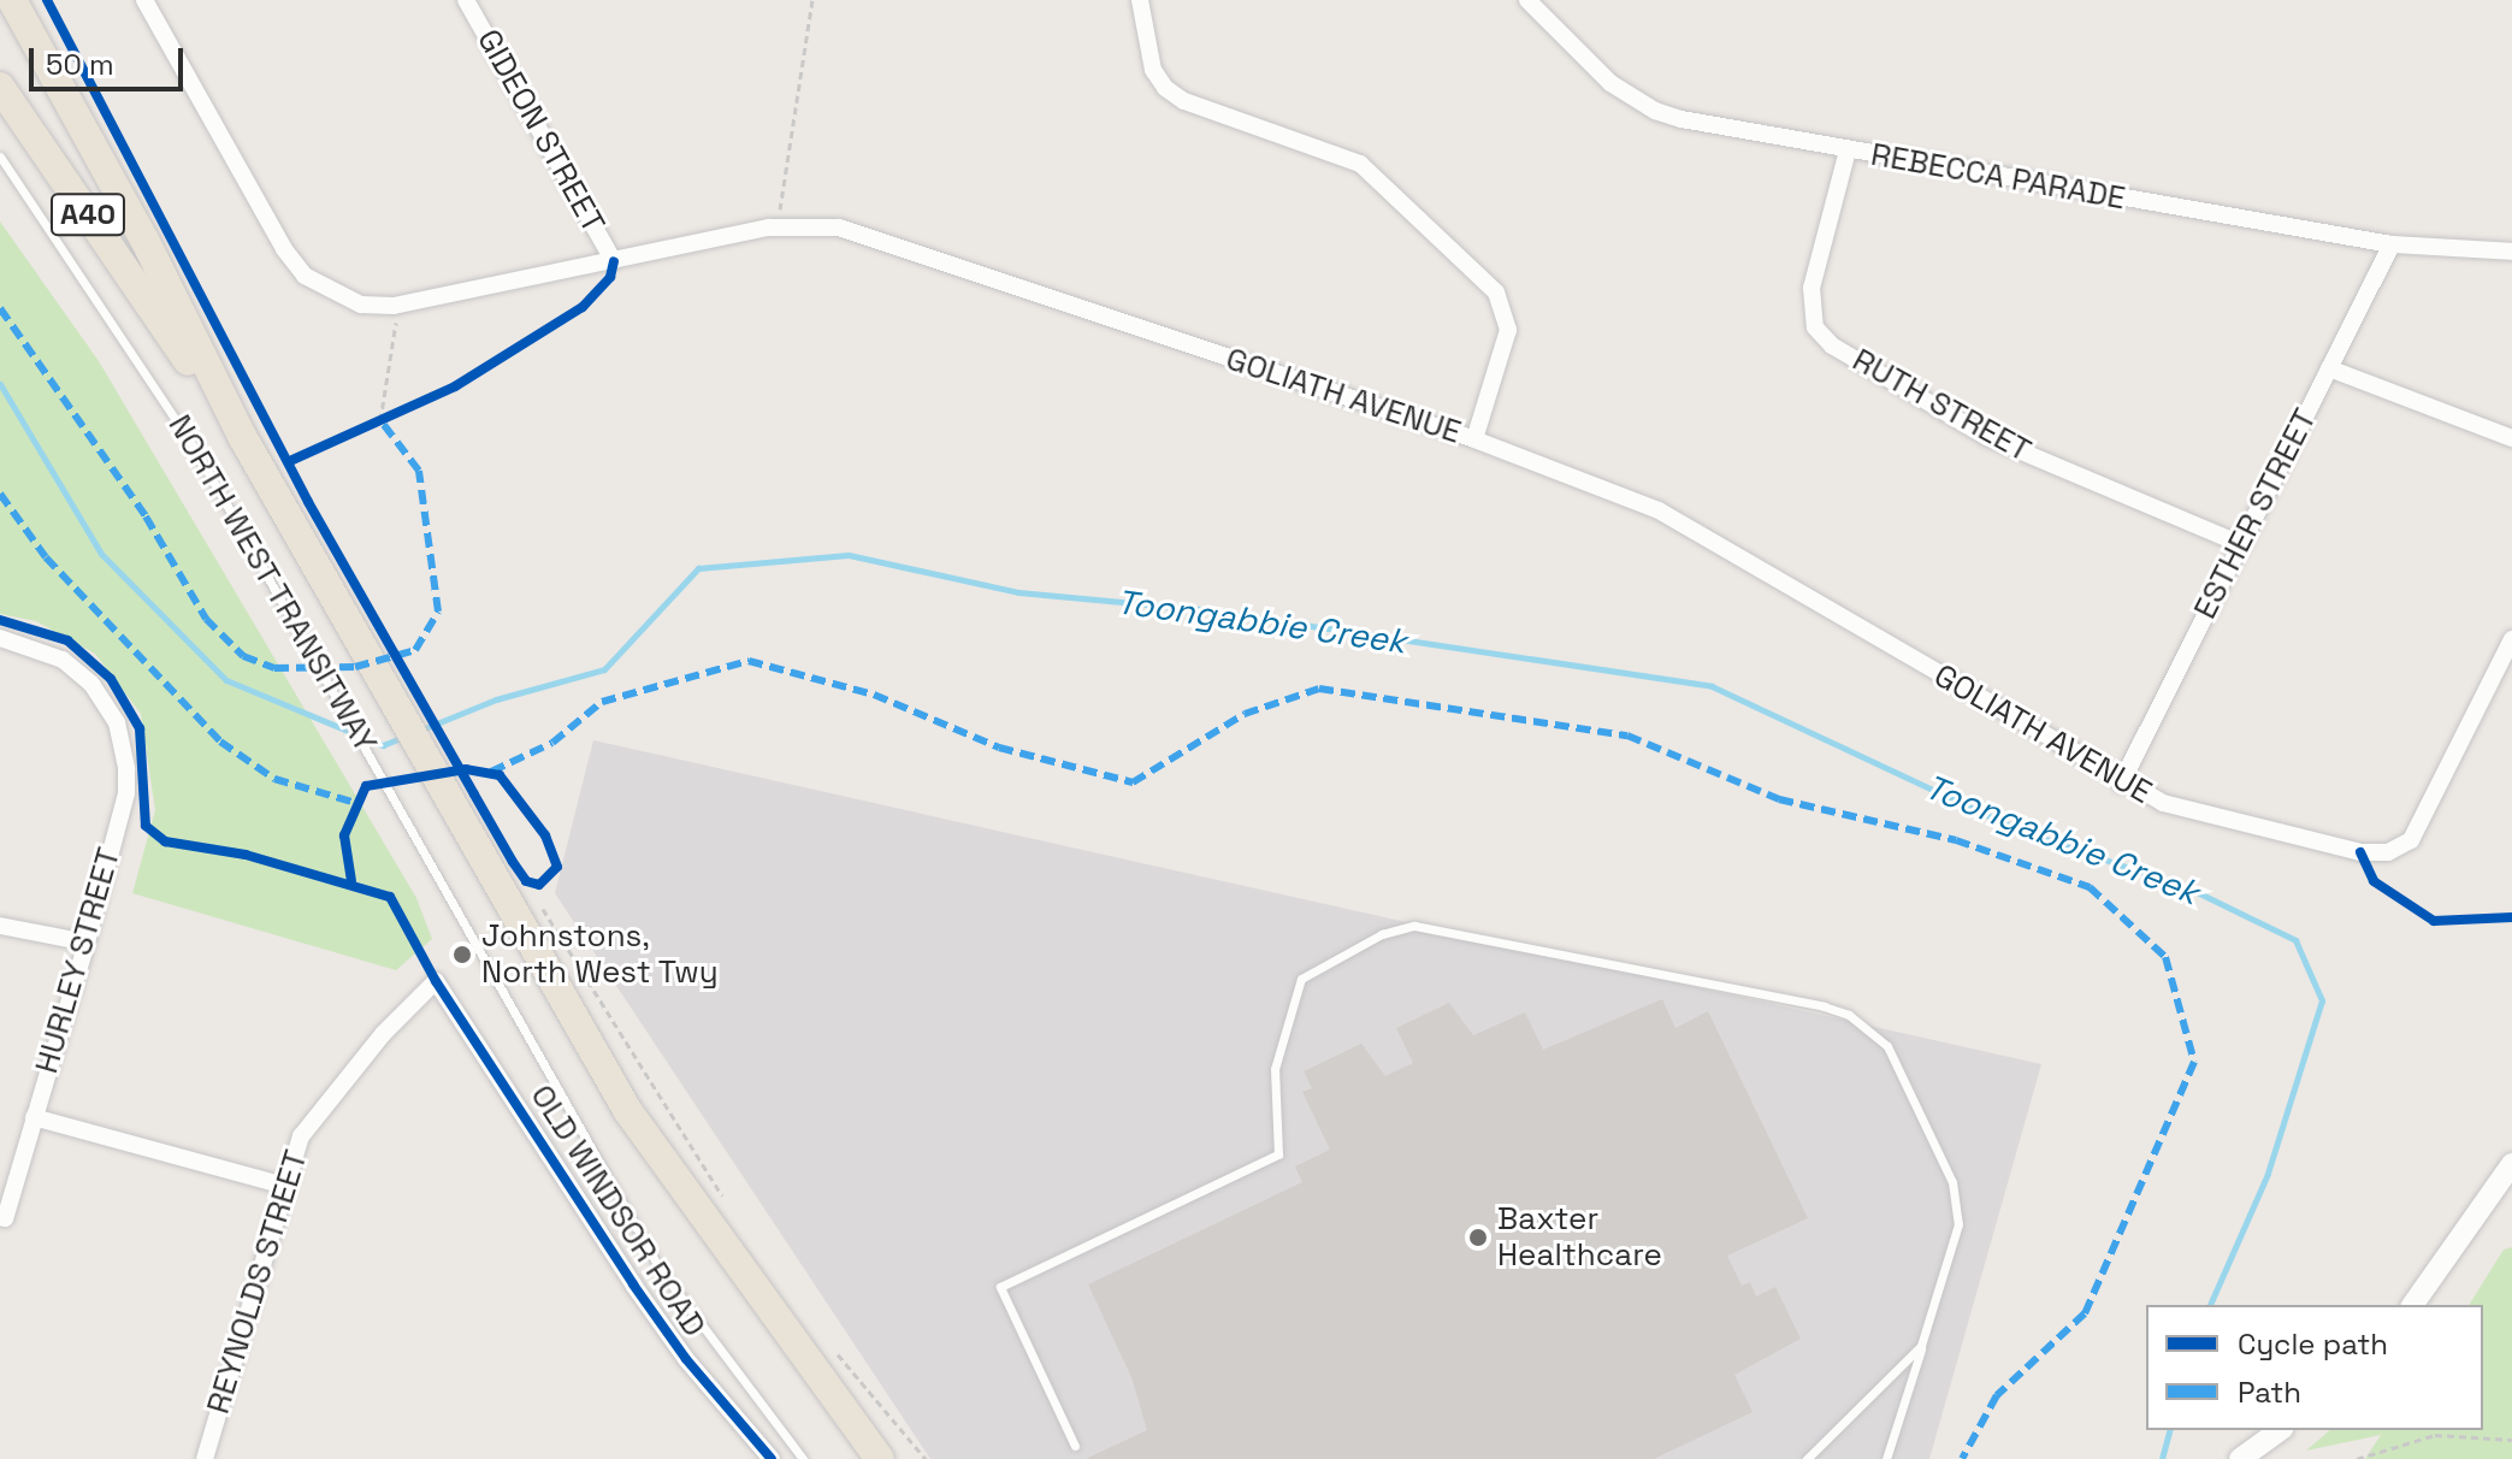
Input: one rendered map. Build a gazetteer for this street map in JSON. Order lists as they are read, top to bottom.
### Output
{
  "streets": {
    "highway": ["A40", "OLD WINDSOR ROAD"],
    "street": [
      "GIDEON STREET",
      "REBECCA PARADE",
      "GOLIATH AVENUE",
      "RUTH STREET",
      "ESTHER STREET",
      "HURLEY STREET",
      "REYNOLDS STREET"
    ],
    "lane": ["NORTH WEST TRANSITWAY"]
  },
  "crossings": [
    ["GIDEON STREET", "GOLIATH AVENUE"],
    ["REBECCA PARADE", "RUTH STREET"],
    ["REBECCA PARADE", "ESTHER STREET"],
    ["GOLIATH AVENUE", "ESTHER STREET"],
    ["RUTH STREET", "ESTHER STREET"],
    ["OLD WINDSOR ROAD", "REYNOLDS STREET"]
  ],
  "water": ["Toongabbie Creek"],
  "places": ["Johnstons, North West Twy", "Baxter Healthcare"],
  "legend": ["Cycle path", "Path"],
  "scale_bar": "50 m"
}
